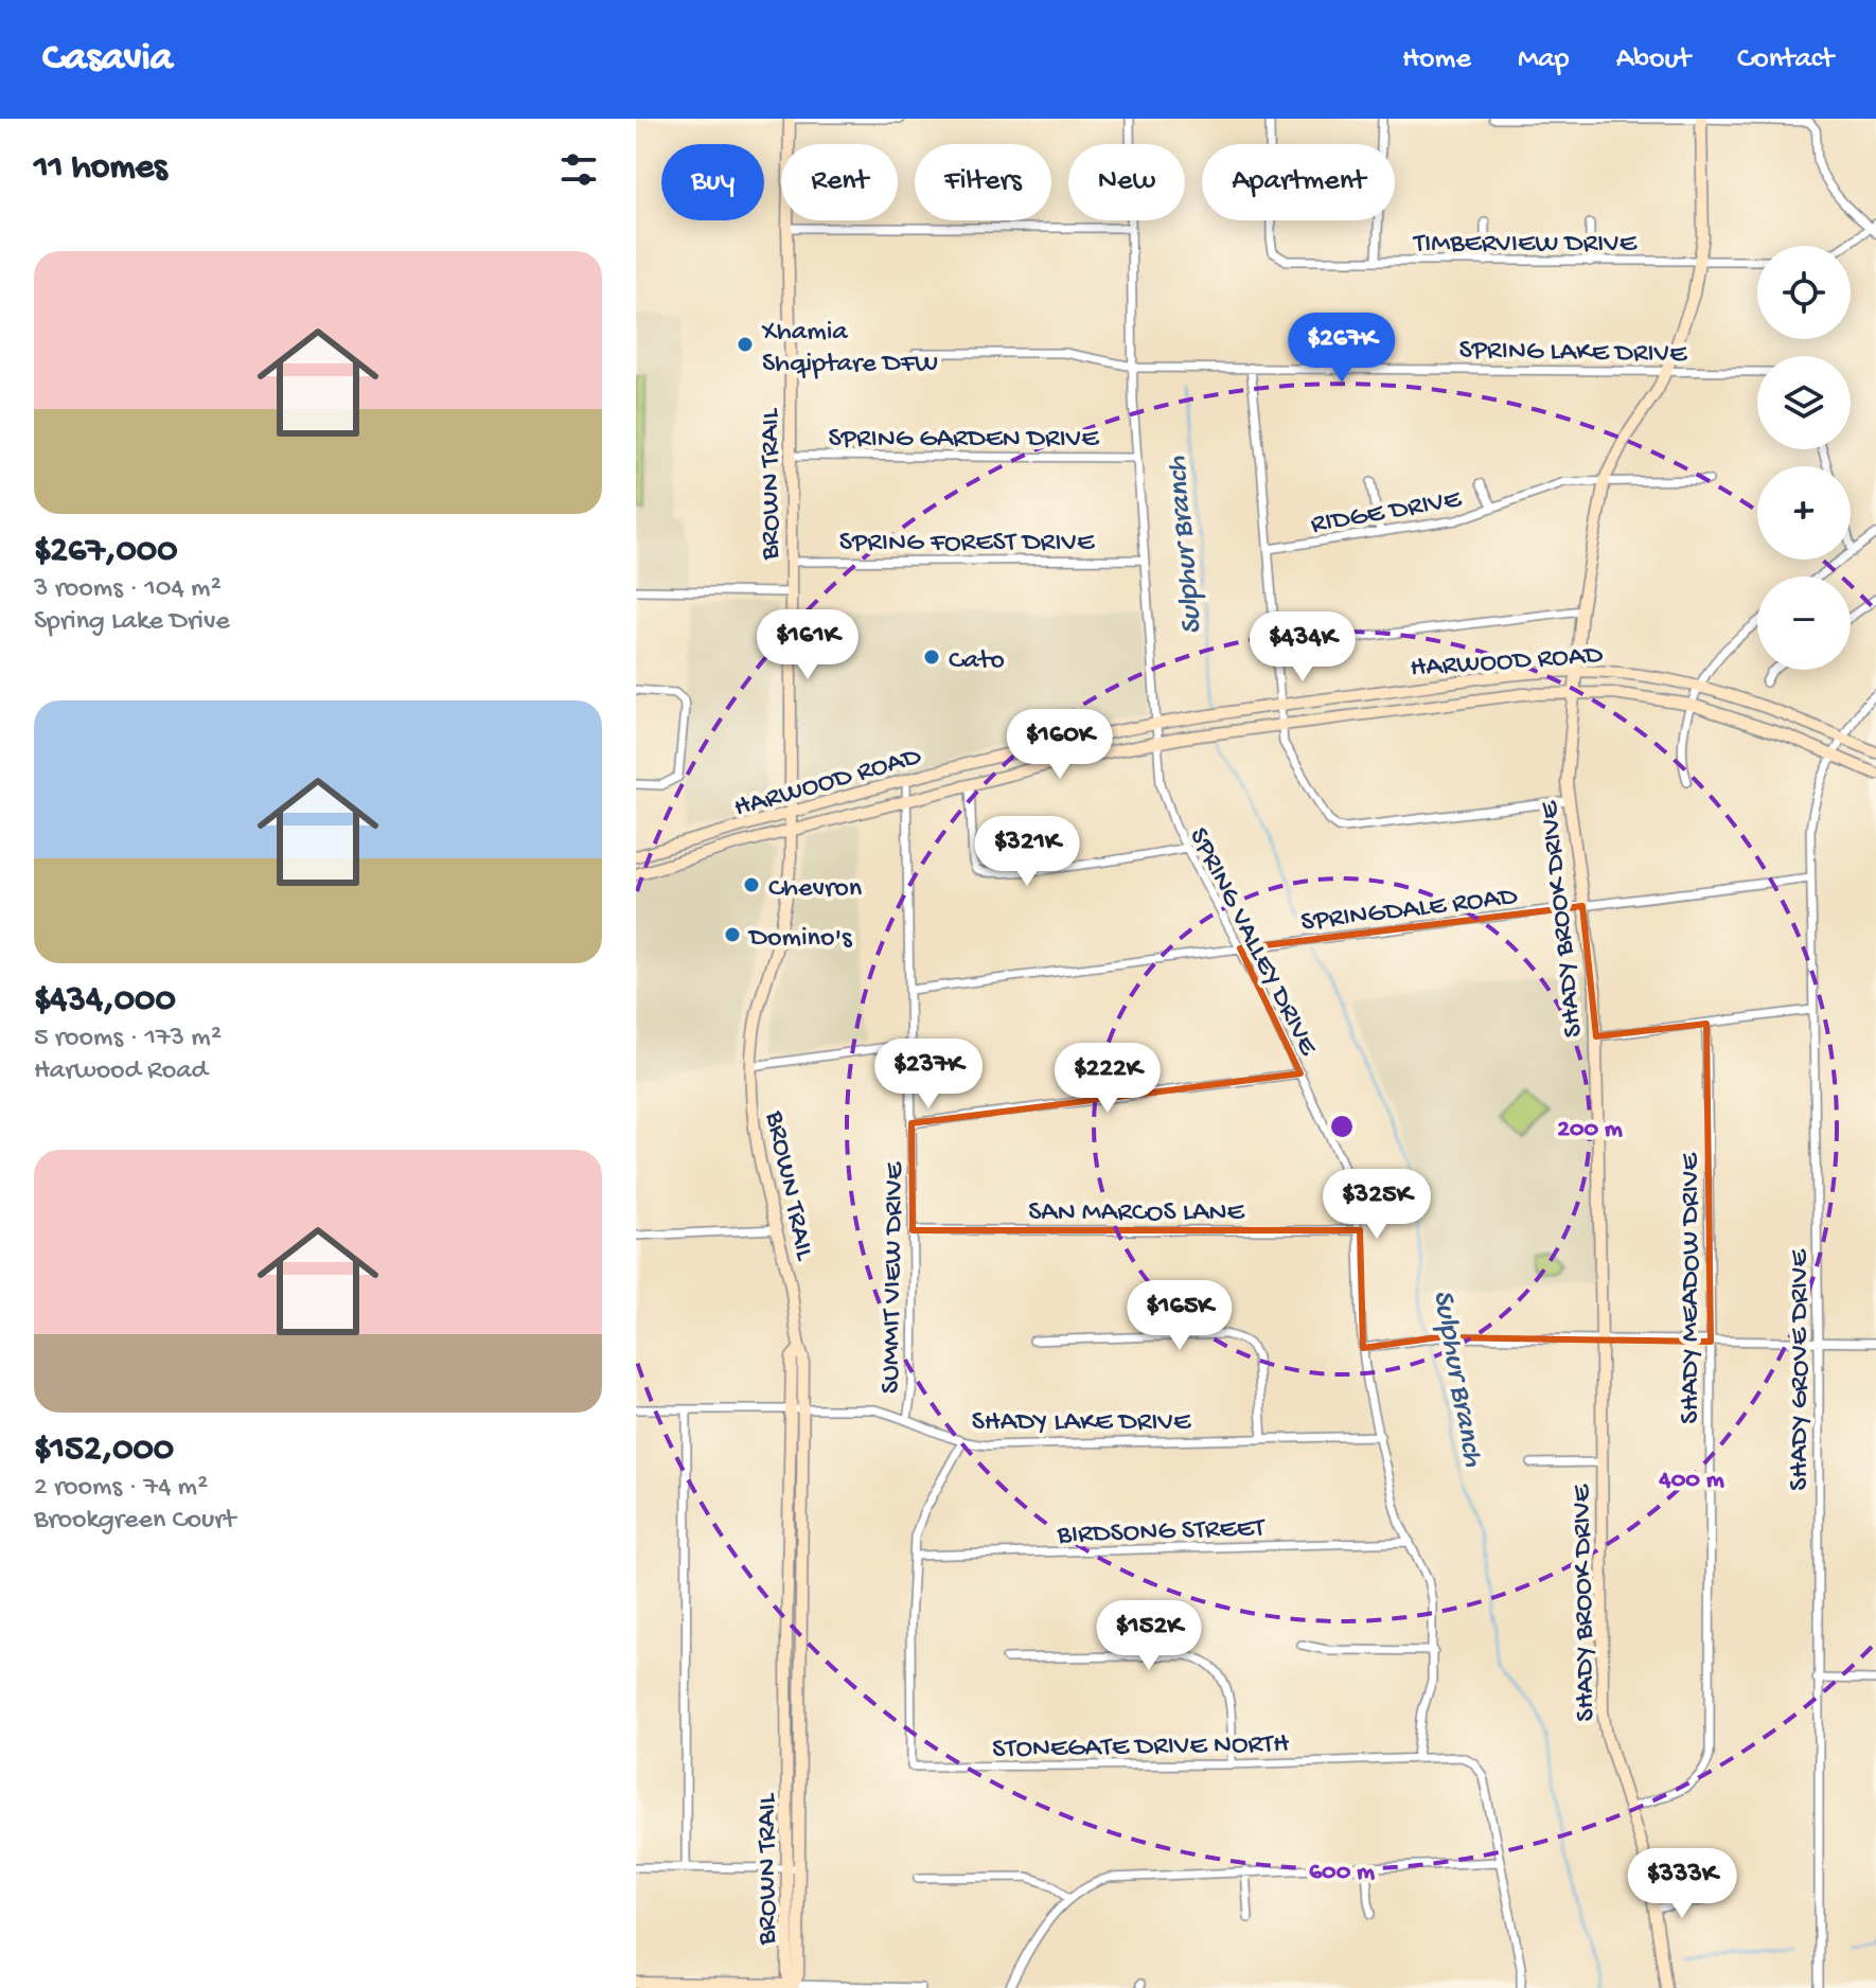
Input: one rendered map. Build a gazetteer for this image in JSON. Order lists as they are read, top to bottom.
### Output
{
  "streets": {
    "street": [
      "TIMBERVIEW DRIVE",
      "SPRING LAKE DRIVE",
      "SPRING GARDEN DRIVE",
      "BROWN TRAIL",
      "RIDGE DRIVE",
      "SPRING FOREST DRIVE",
      "HARWOOD ROAD",
      "SPRINGDALE ROAD",
      "SHADY BROOK DRIVE",
      "SPRING VALLEY DRIVE",
      "SAN MARCOS LANE",
      "SUMMIT VIEW DRIVE",
      "SHADY MEADOW DRIVE",
      "SHADY GROVE DRIVE",
      "SHADY LAKE DRIVE",
      "BIRDSONG STREET",
      "STONEGATE DRIVE NORTH"
    ]
  },
  "crossings": [
    ["TIMBERVIEW DRIVE", "SHADY BROOK DRIVE"],
    ["SPRING LAKE DRIVE", "SHADY BROOK DRIVE"],
    ["SPRING LAKE DRIVE", "SPRING VALLEY DRIVE"],
    ["SPRING GARDEN DRIVE", "BROWN TRAIL"],
    ["SPRING GARDEN DRIVE", "SPRING VALLEY DRIVE"],
    ["BROWN TRAIL", "SPRING FOREST DRIVE"],
    ["BROWN TRAIL", "HARWOOD ROAD"],
    ["BROWN TRAIL", "SHADY LAKE DRIVE"],
    ["RIDGE DRIVE", "SHADY BROOK DRIVE"],
    ["SPRING FOREST DRIVE", "SPRING VALLEY DRIVE"],
    ["HARWOOD ROAD", "SHADY BROOK DRIVE"],
    ["HARWOOD ROAD", "SPRING VALLEY DRIVE"],
    ["HARWOOD ROAD", "SUMMIT VIEW DRIVE"],
    ["HARWOOD ROAD", "SHADY GROVE DRIVE"],
    ["SPRINGDALE ROAD", "SHADY BROOK DRIVE"],
    ["SPRINGDALE ROAD", "SPRING VALLEY DRIVE"],
    ["SPRINGDALE ROAD", "SUMMIT VIEW DRIVE"],
    ["SPRINGDALE ROAD", "SHADY GROVE DRIVE"],
    ["SHADY BROOK DRIVE", "SHADY MEADOW DRIVE"],
    ["SPRING VALLEY DRIVE", "SAN MARCOS LANE"],
    ["SPRING VALLEY DRIVE", "SHADY LAKE DRIVE"],
    ["SPRING VALLEY DRIVE", "BIRDSONG STREET"],
    ["SPRING VALLEY DRIVE", "STONEGATE DRIVE NORTH"],
    ["SAN MARCOS LANE", "SUMMIT VIEW DRIVE"],
    ["SUMMIT VIEW DRIVE", "SHADY LAKE DRIVE"],
    ["SHADY LAKE DRIVE", "STONEGATE DRIVE NORTH"],
    ["BIRDSONG STREET", "STONEGATE DRIVE NORTH"]
  ],
  "water": ["Sulphur Branch"],
  "places": [
    "Xhamia Shqiptare DFW",
    "Cato",
    "Chevron",
    "Domino's"
  ],
  "page": {
    "header": "Casavia",
    "nav": [
      "Home",
      "Map",
      "About",
      "Contact"
    ],
    "heading": "11 homes",
    "chip": [
      "Buy",
      "Rent",
      "Filters",
      "New",
      "Apartment"
    ],
    "list": [
      {
        "name": "$267,000",
        "note": "3 rooms · 104 m² · Spring Lake Drive"
      },
      {
        "name": "$434,000",
        "note": "5 rooms · 173 m² · Harwood Road"
      },
      {
        "name": "$152,000",
        "note": "2 rooms · 74 m² · Brookgreen Court"
      }
    ],
    "map_buttons": ["+", "−"],
    "price": [
      "$267K",
      "$161K",
      "$434K",
      "$160K",
      "$321K",
      "$237K",
      "$222K",
      "$325K",
      "$165K",
      "$152K",
      "$333K"
    ]
  },
  "rings": ["200 m", "400 m", "600 m"]
}
